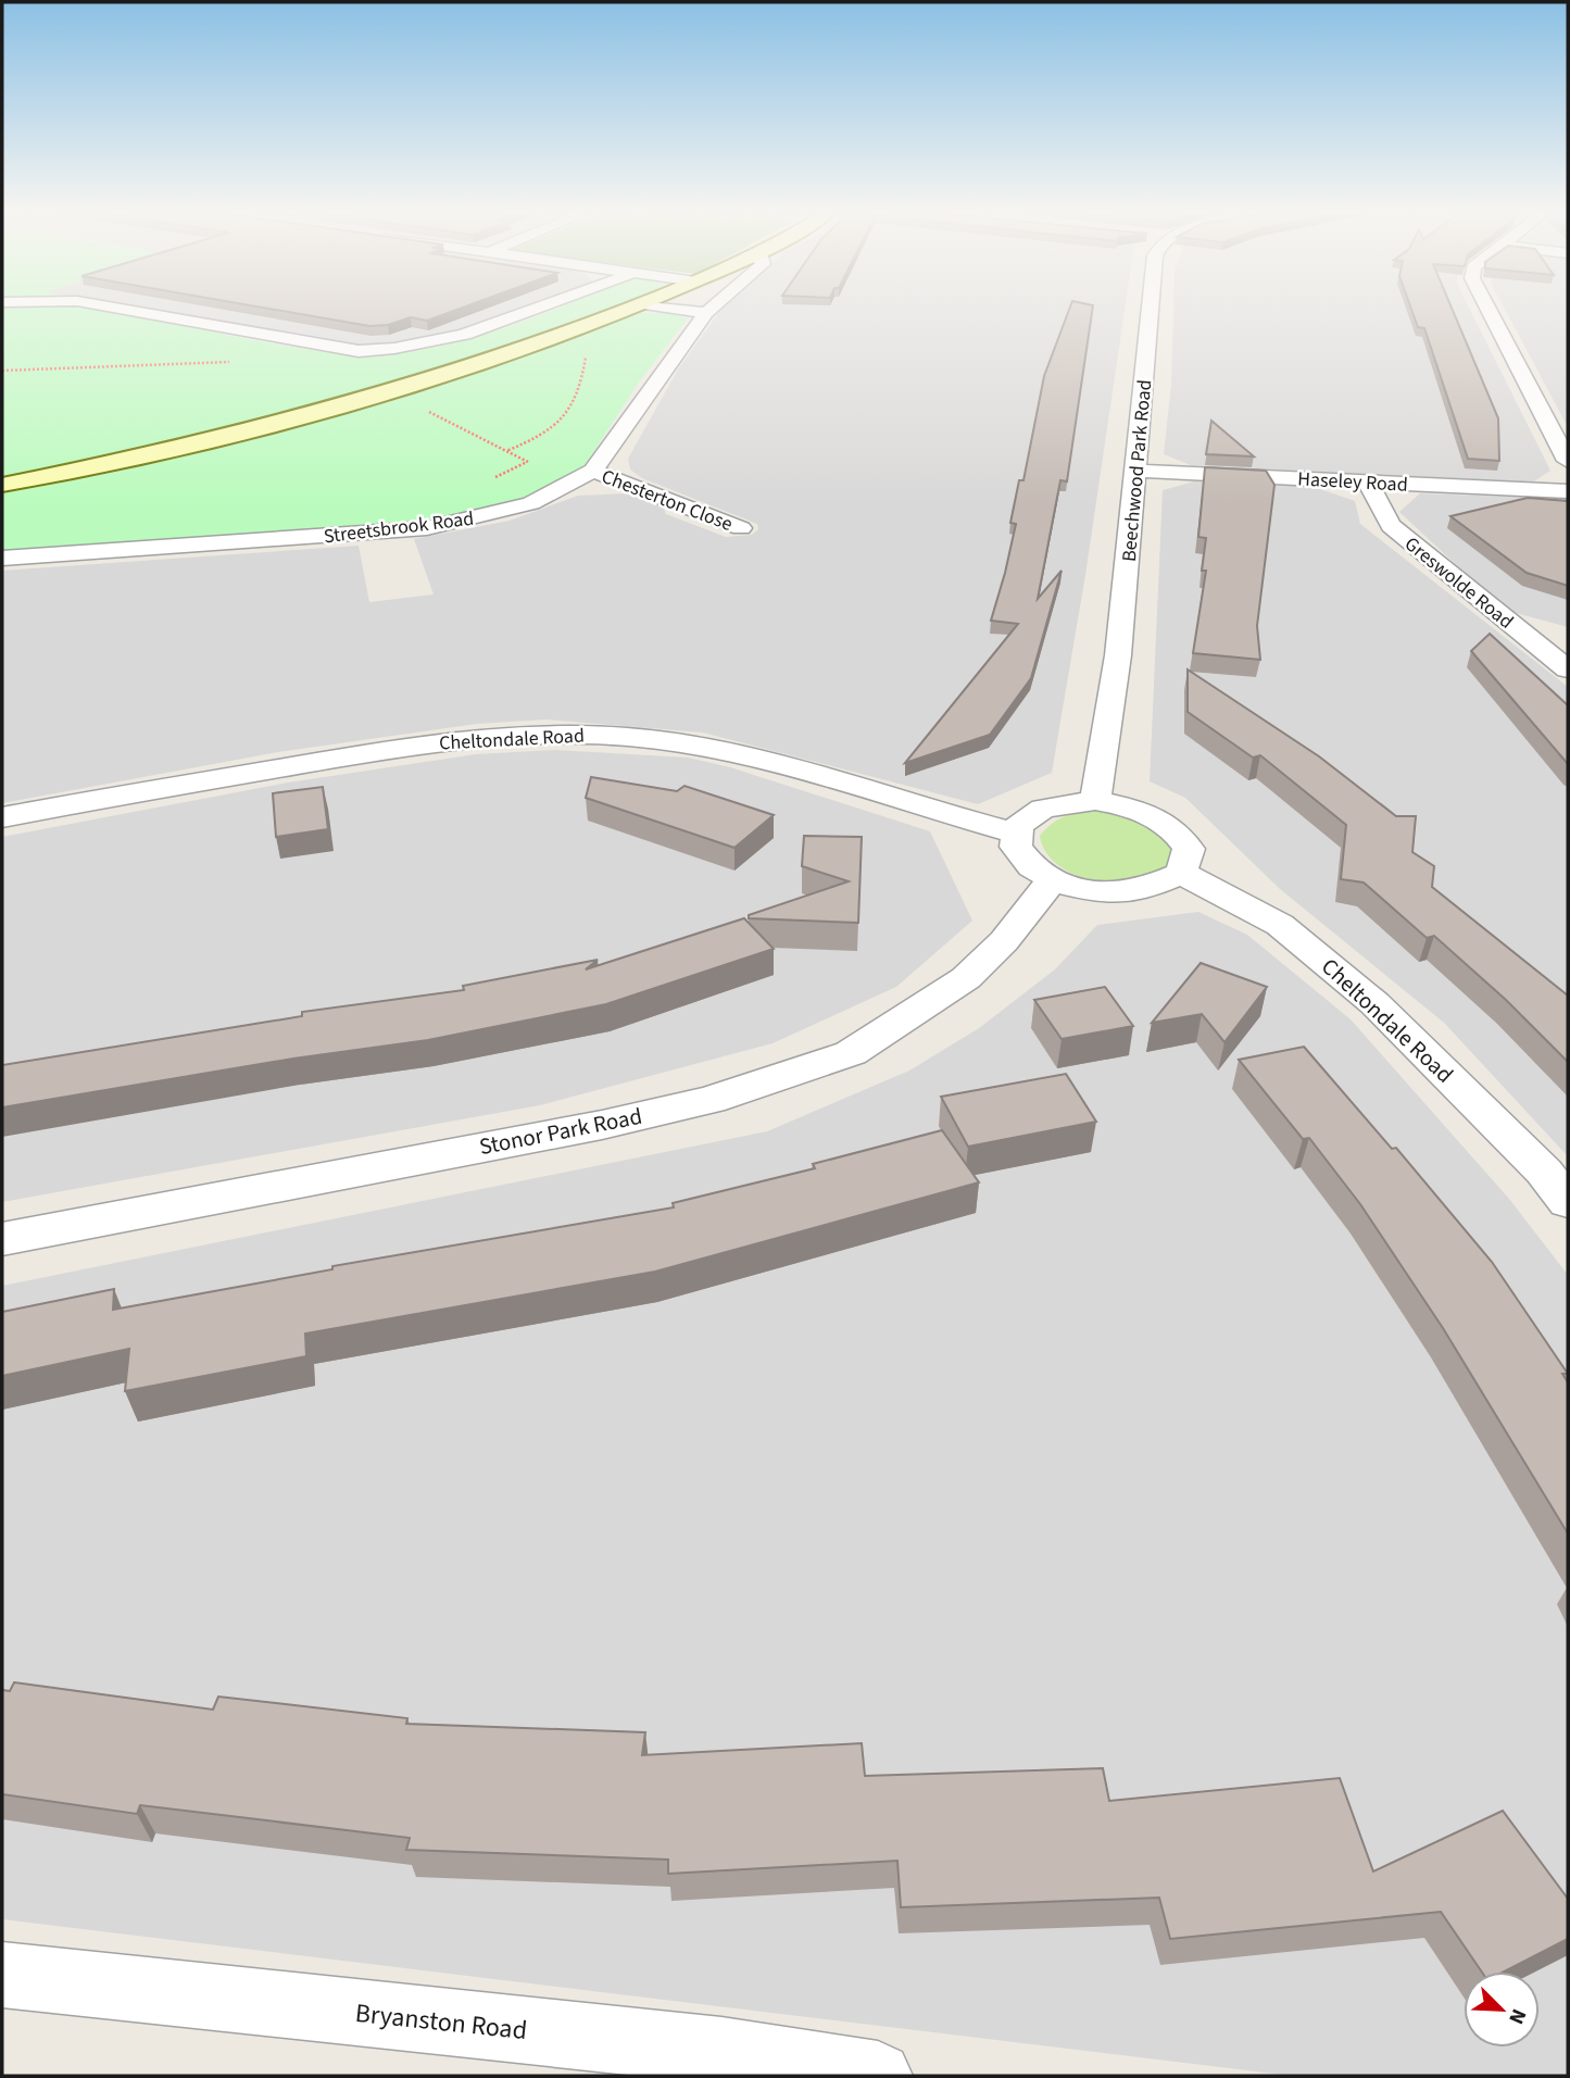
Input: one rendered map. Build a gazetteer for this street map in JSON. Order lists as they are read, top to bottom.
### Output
{
  "streets": {
    "street": [
      "Beechwood Park Road",
      "Haseley Road",
      "Chesterton Close",
      "Streetsbrook Road",
      "Greswolde Road",
      "Cheltondale Road",
      "Stonor Park Road",
      "Bryanston Road"
    ]
  },
  "crossings": [
    ["Beechwood Park Road", "Haseley Road"],
    ["Haseley Road", "Greswolde Road"],
    ["Chesterton Close", "Streetsbrook Road"]
  ],
  "north": "bottom right"
}
